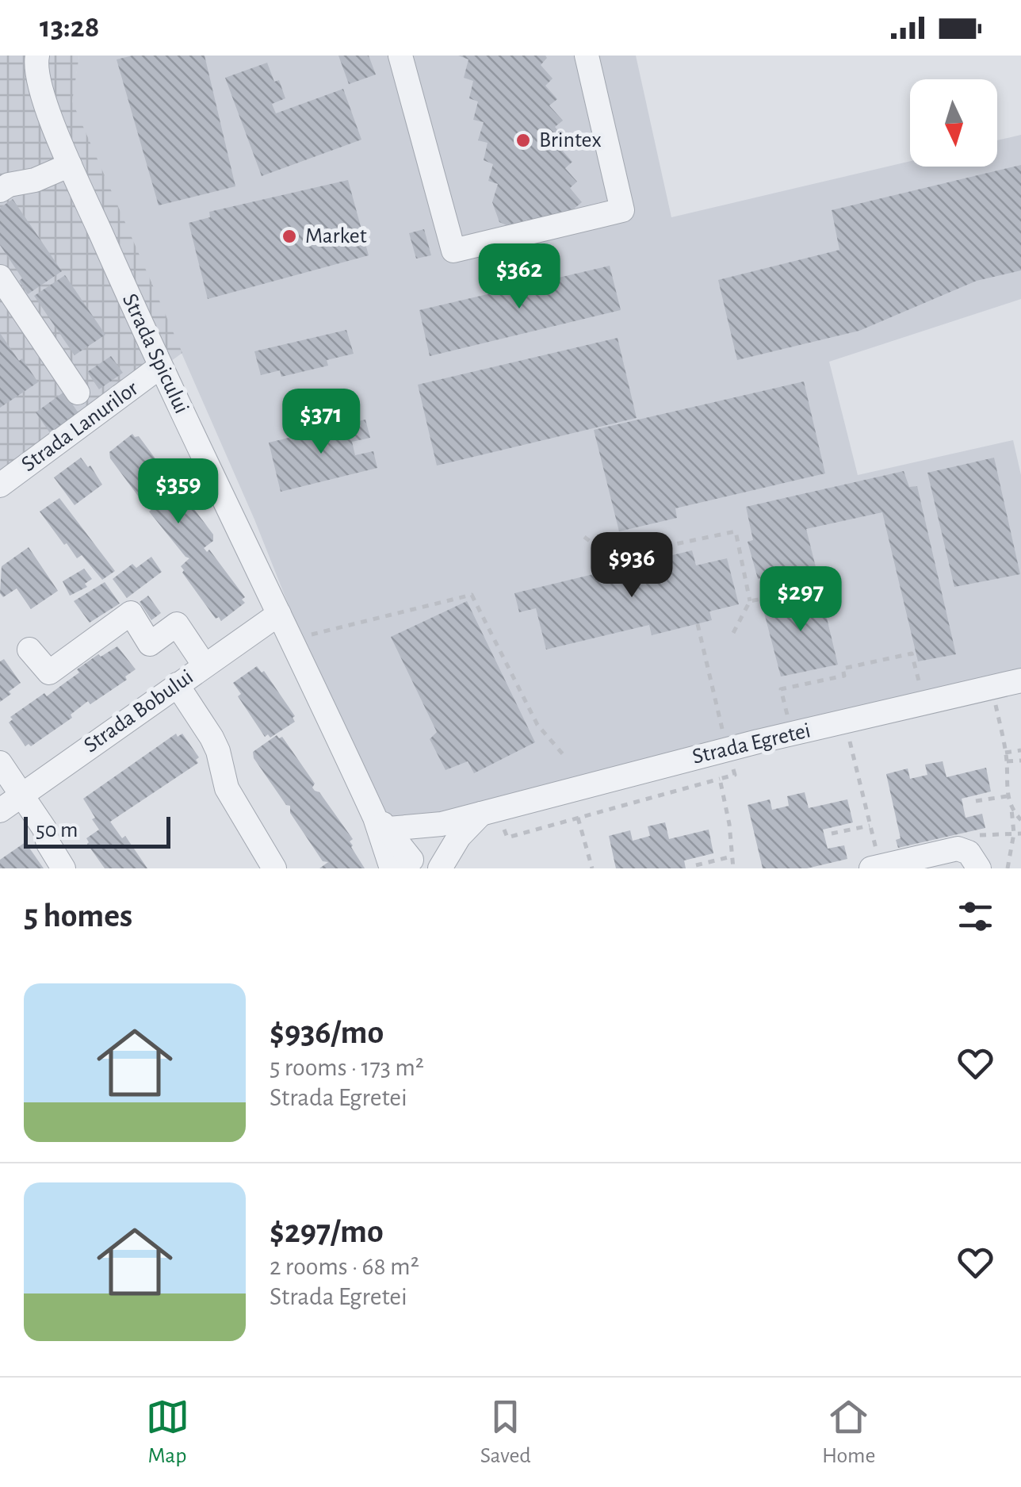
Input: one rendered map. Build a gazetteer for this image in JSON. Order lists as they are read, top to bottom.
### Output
{
  "streets": {
    "street": [
      "Strada Spicului",
      "Strada Lanurilor",
      "Strada Bobului",
      "Strada Egretei"
    ]
  },
  "crossings": [
    ["Strada Spicului", "Strada Lanurilor"],
    ["Strada Spicului", "Strada Bobului"]
  ],
  "places": ["Brintex", "Market"],
  "scale_bar": "50 m",
  "north": "bottom",
  "page": {
    "status": "13:28",
    "price": [
      "$362",
      "$371",
      "$359",
      "$936",
      "$297"
    ],
    "scale": "50 m",
    "heading": "5 homes",
    "list": [
      {
        "name": "$936/mo",
        "note": "5 rooms · 173 m² · Strada Egretei"
      },
      {
        "name": "$297/mo",
        "note": "2 rooms · 68 m² · Strada Egretei"
      }
    ],
    "tabs": ["Map", "Saved", "Home"]
  }
}
